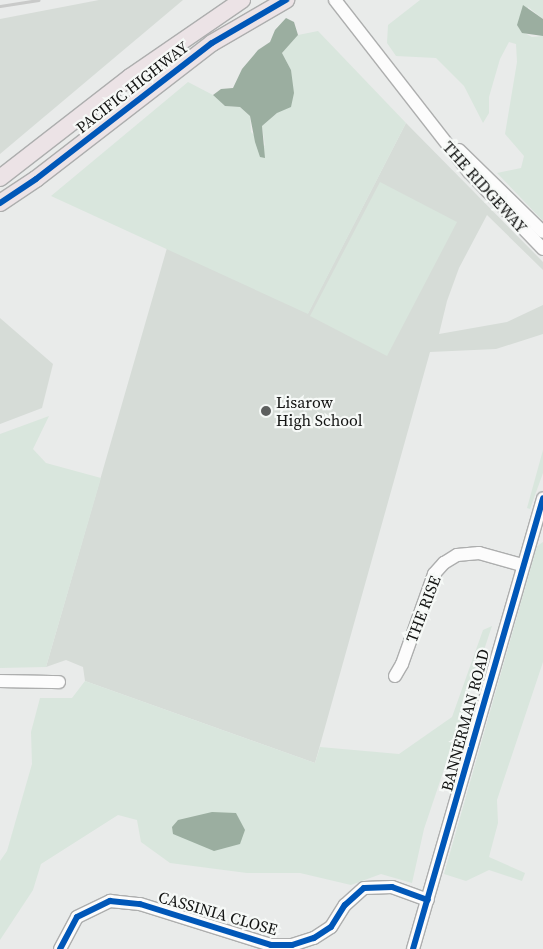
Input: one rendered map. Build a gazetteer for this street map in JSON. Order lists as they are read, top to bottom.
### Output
{
  "streets": {
    "main road": ["PACIFIC HIGHWAY"],
    "street": [
      "THE RIDGEWAY",
      "THE RISE",
      "BANNERMAN ROAD",
      "CASSINIA CLOSE"
    ]
  },
  "crossings": [
    ["THE RISE", "BANNERMAN ROAD"],
    ["BANNERMAN ROAD", "CASSINIA CLOSE"]
  ],
  "places": ["Lisarow High School"]
}
